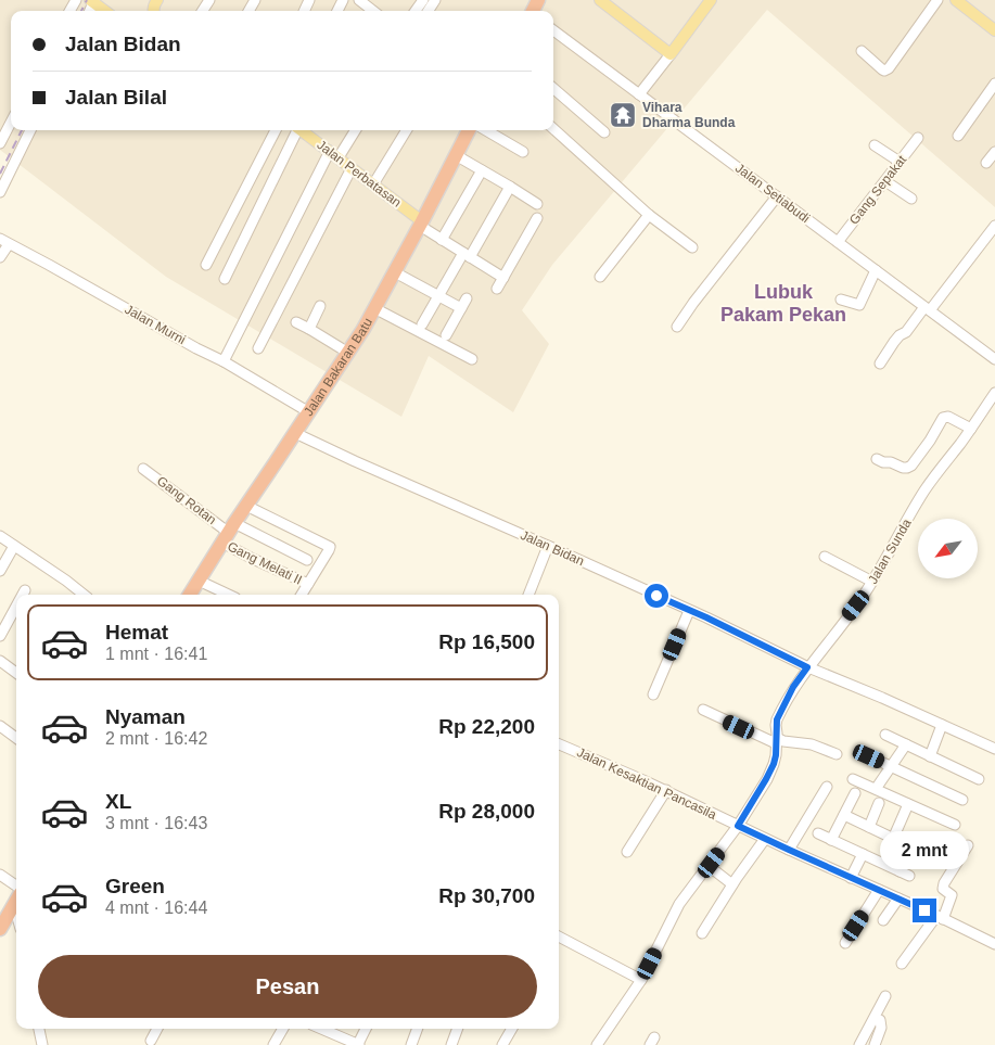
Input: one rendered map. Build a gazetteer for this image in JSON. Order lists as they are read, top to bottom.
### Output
{
  "streets": {
    "highway": ["Jalan Bakaran Batu"],
    "main road": ["Jalan Perbatasan"],
    "street": [
      "Gang Sepakat",
      "Jalan Setiabudi",
      "Jalan Murni",
      "Gang Rotan",
      "Jalan Bidan",
      "Jalan Sunda",
      "Gang Melati II",
      "Jalan Kesaktian Pancasila"
    ]
  },
  "crossings": [
    ["Jalan Perbatasan", "Jalan Bakaran Batu"],
    ["Gang Sepakat", "Jalan Setiabudi"],
    ["Jalan Murni", "Jalan Bakaran Batu"],
    ["Jalan Bakaran Batu", "Gang Rotan"],
    ["Jalan Bakaran Batu", "Jalan Bidan"],
    ["Jalan Bakaran Batu", "Gang Melati II"],
    ["Gang Rotan", "Gang Melati II"],
    ["Jalan Bidan", "Jalan Sunda"],
    ["Jalan Sunda", "Jalan Kesaktian Pancasila"]
  ],
  "districts": ["Lubuk Pakam Pekan"],
  "places": {
    "temple": ["Vihara Dharma Bunda"]
  },
  "north": "bottom left",
  "page": {
    "banner": ["Jalan Bidan", "Jalan Bilal"],
    "list": [
      {
        "name": "Hemat",
        "note": "1 mnt · 16:41",
        "value": "Rp 16,500"
      },
      {
        "name": "Nyaman",
        "note": "2 mnt · 16:42",
        "value": "Rp 22,200"
      },
      {
        "name": "XL",
        "note": "3 mnt · 16:43",
        "value": "Rp 28,000"
      },
      {
        "name": "Green",
        "note": "4 mnt · 16:44",
        "value": "Rp 30,700"
      }
    ],
    "bubble": "2 mnt",
    "buttons": "Pesan"
  }
}
